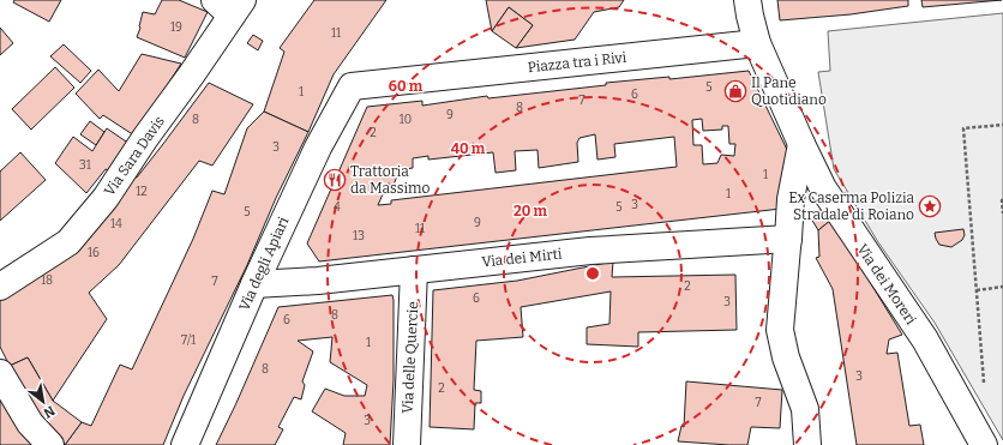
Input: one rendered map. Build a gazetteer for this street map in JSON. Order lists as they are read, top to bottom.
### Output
{
  "streets": {
    "street": [
      "Piazza tra i Rivi",
      "Via Sara Davis",
      "Via dei Mirti",
      "Via degli Apiari",
      "Via dei Moreri",
      "Via delle Quercie"
    ]
  },
  "crossings": [
    ["Piazza tra i Rivi", "Via degli Apiari"],
    ["Piazza tra i Rivi", "Via dei Moreri"],
    ["Via dei Mirti", "Via degli Apiari"],
    ["Via dei Mirti", "Via delle Quercie"]
  ],
  "places": {
    "shop": ["Il Pane Quotidiano"],
    "restaurant": ["Trattoria da Massimo"],
    "place": ["Ex Caserma Polizia Stradale di Roiano"]
  },
  "house_numbers": [
    "19",
    "11",
    "5",
    "1",
    "6",
    "7",
    "8",
    "9",
    "8",
    "10",
    "2",
    "3",
    "31",
    "1",
    "12",
    "1",
    "3",
    "4",
    "5",
    "5",
    "9",
    "14",
    "11",
    "13",
    "16",
    "18",
    "7",
    "2",
    "6",
    "3",
    "8",
    "6",
    "7/1",
    "1",
    "8",
    "3",
    "2",
    "7",
    "3"
  ],
  "north": "bottom right",
  "rings": ["60 m", "40 m", "20 m"]
}
